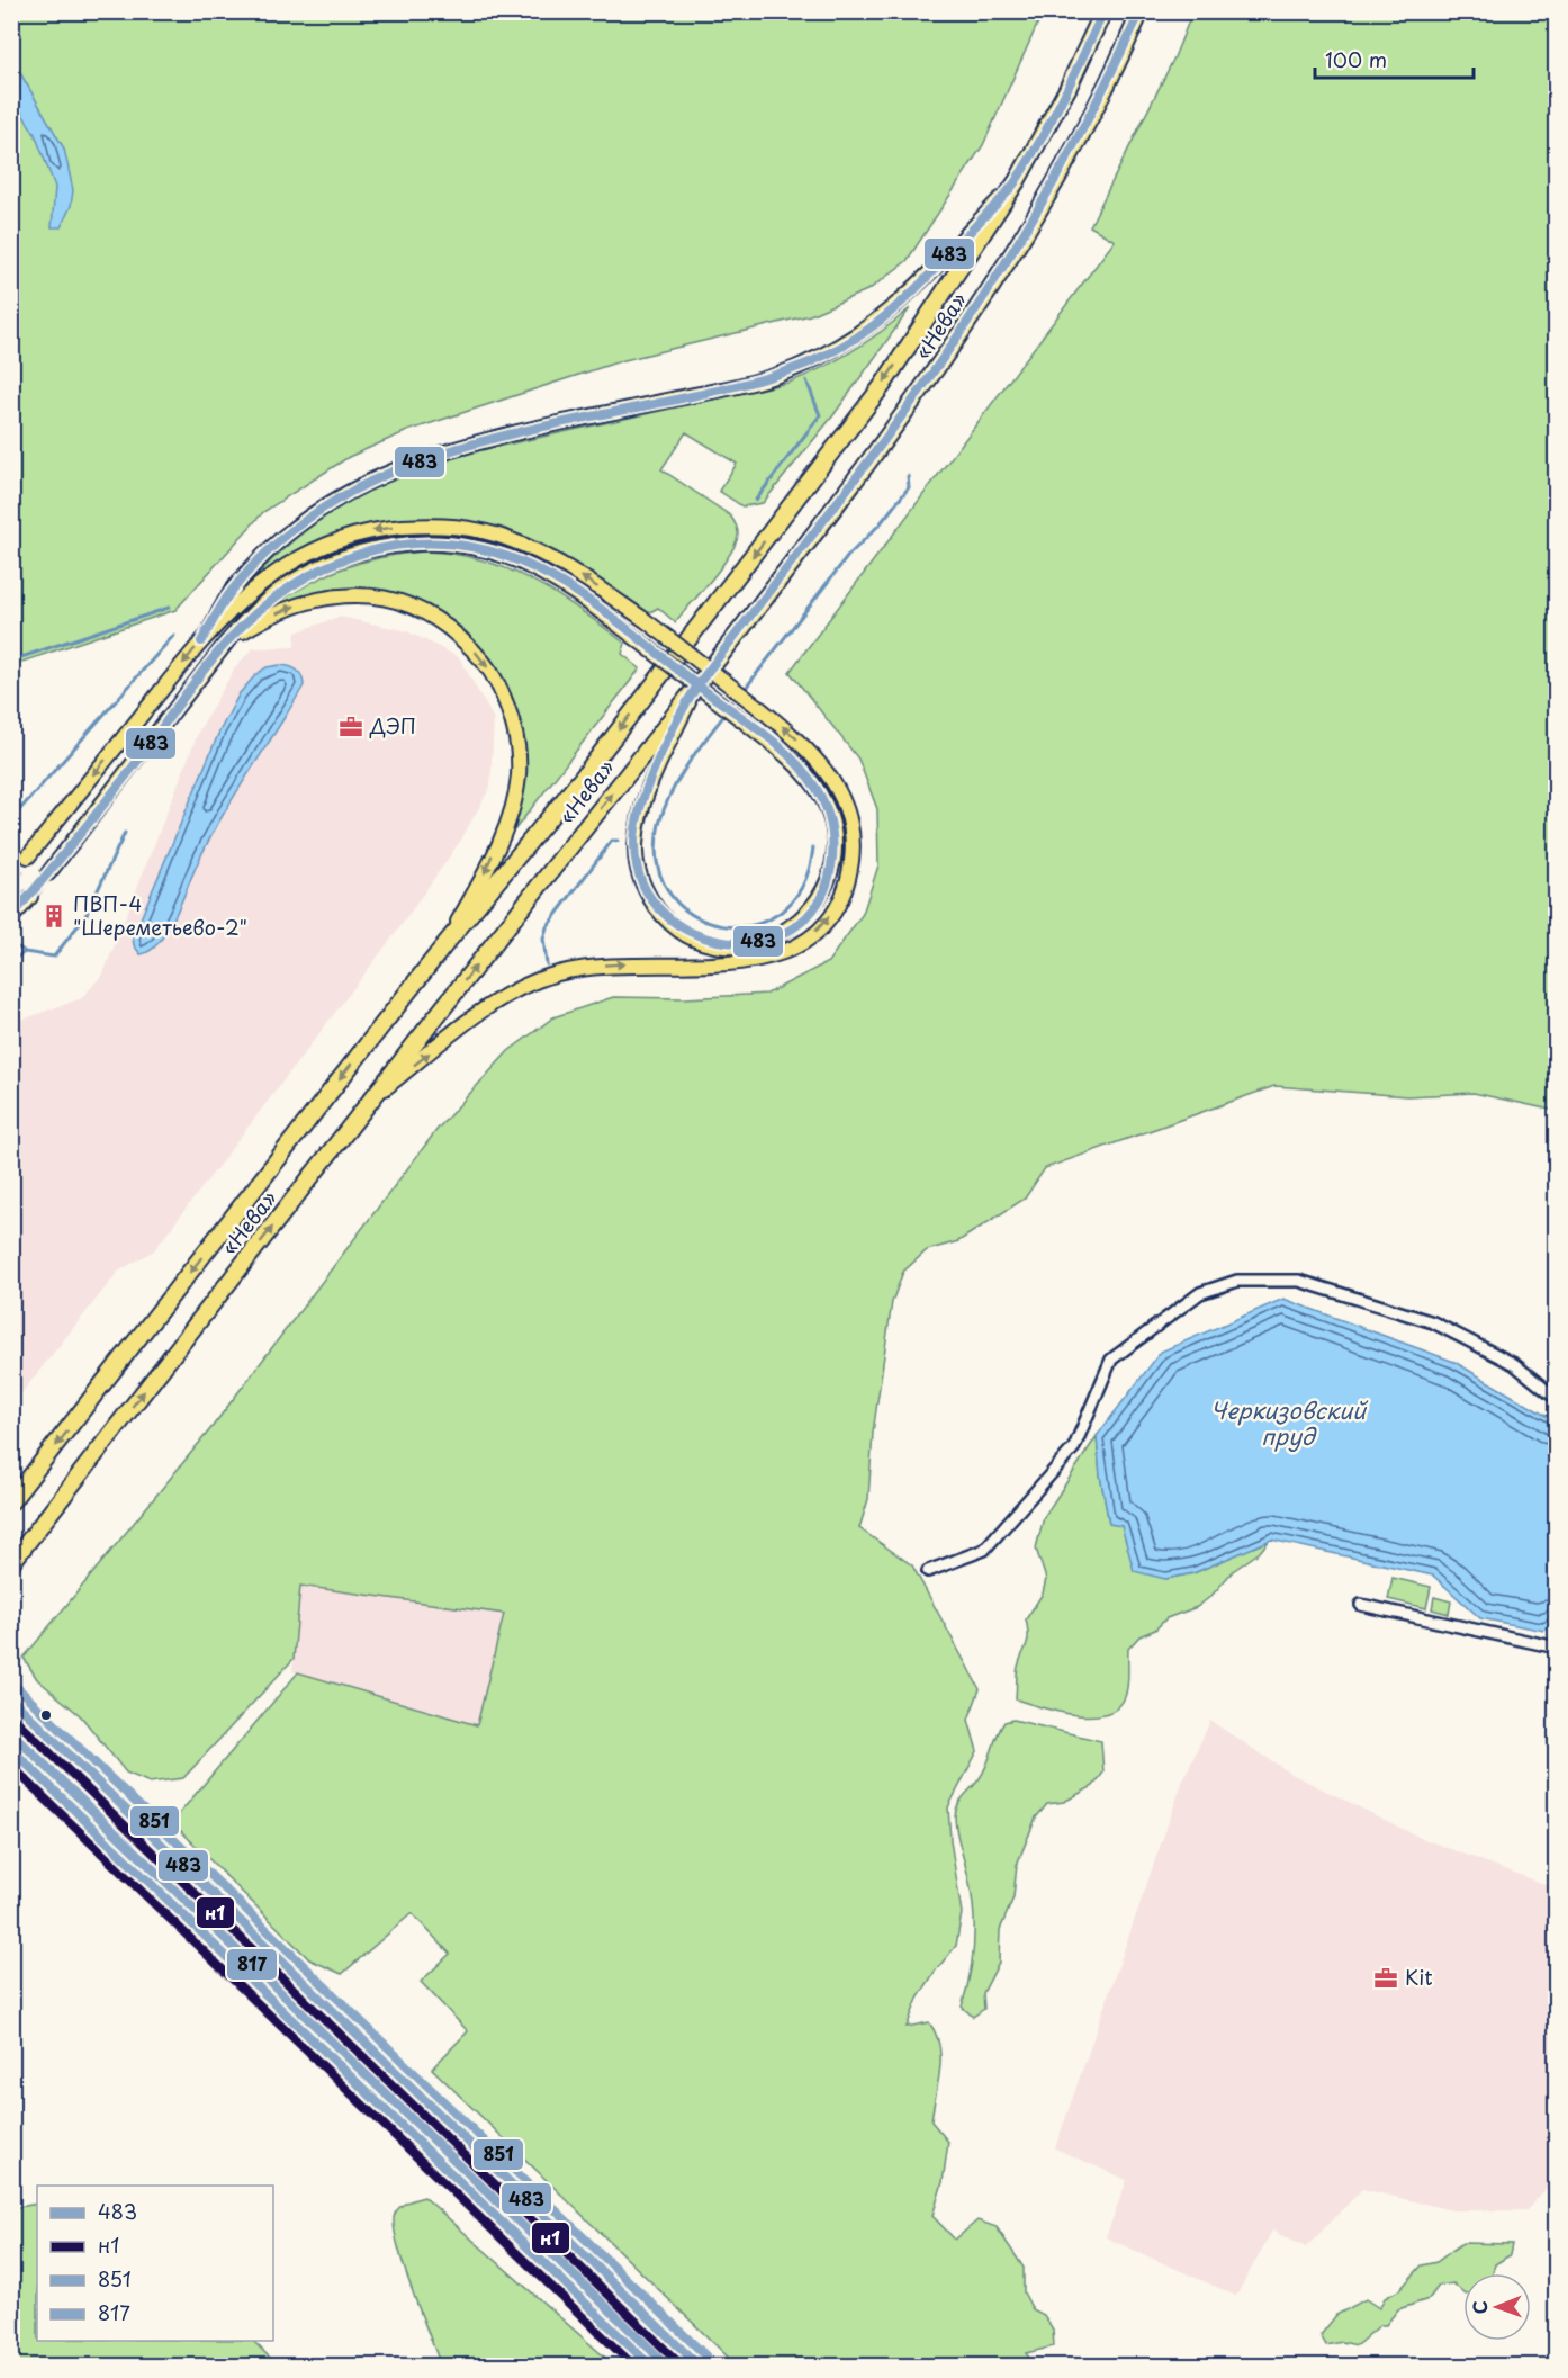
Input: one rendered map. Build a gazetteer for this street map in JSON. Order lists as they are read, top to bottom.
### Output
{
  "streets": {
    "highway": ["«Нева»"]
  },
  "water": ["Черкизовский пруд"],
  "places": {
    "office": ["ДЭП", "Kit"],
    "building": ["ПВП-4 \"Шереметьево-2\""]
  },
  "lines": [
    "transit line 483",
    "transit line 851",
    "transit line н1",
    "transit line 817"
  ],
  "legend": [
    "483",
    "н1",
    "851",
    "817"
  ],
  "scale_bar": "100 m",
  "north": "left"
}
